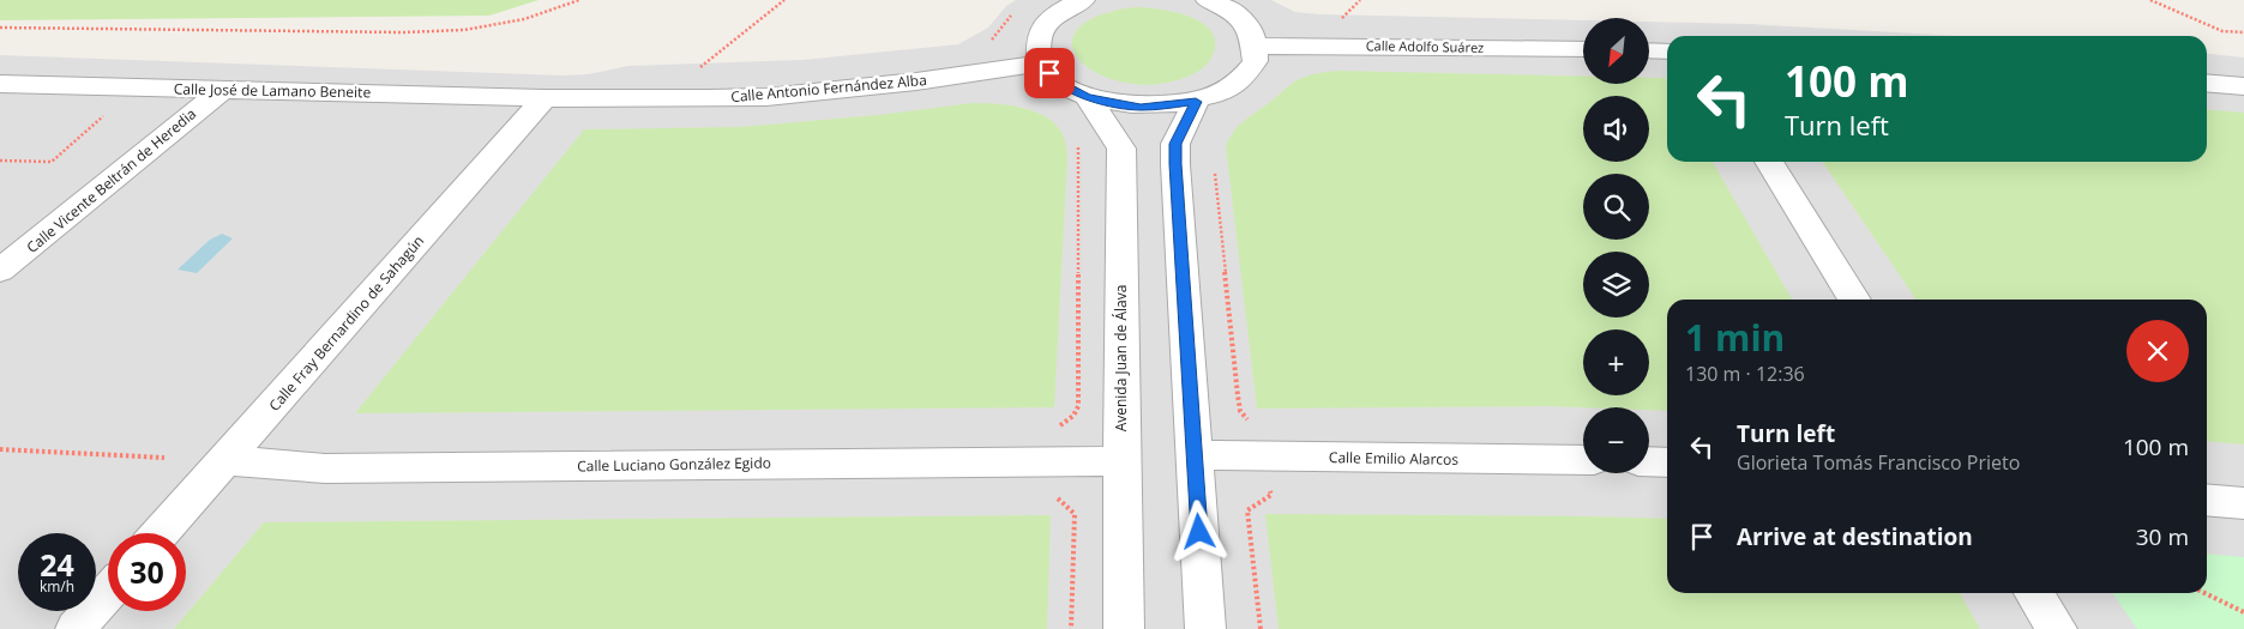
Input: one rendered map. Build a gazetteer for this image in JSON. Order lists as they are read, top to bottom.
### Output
{
  "streets": {
    "street": [
      "Calle Adolfo Suárez",
      "Calle Antonio Fernández Alba",
      "Calle José de Lamano Beneite",
      "Calle Vicente Beltrán de Heredia",
      "Calle Fray Bernardino de Sahagún",
      "Avenida Juan de Álava",
      "Calle Emilio Alarcos",
      "Calle Luciano González Egido"
    ]
  },
  "crossings": [
    ["Calle Antonio Fernández Alba", "Calle José de Lamano Beneite"],
    ["Calle Antonio Fernández Alba", "Calle Fray Bernardino de Sahagún"],
    ["Calle José de Lamano Beneite", "Calle Vicente Beltrán de Heredia"],
    ["Calle José de Lamano Beneite", "Calle Fray Bernardino de Sahagún"],
    ["Calle Fray Bernardino de Sahagún", "Calle Luciano González Egido"],
    ["Avenida Juan de Álava", "Calle Luciano González Egido"]
  ],
  "north": "bottom left",
  "page": {
    "map_buttons": ["+", "−"],
    "turn": ["100 m", "Turn left"],
    "heading": ["1 min", "130 m · 12:36"],
    "list": [
      {
        "name": "Turn left",
        "note": "Glorieta Tomás Francisco Prieto",
        "value": "100 m"
      },
      {
        "name": "Arrive at destination",
        "value": "30 m"
      }
    ],
    "speed": "24 km/h",
    "limit": "30"
  }
}
